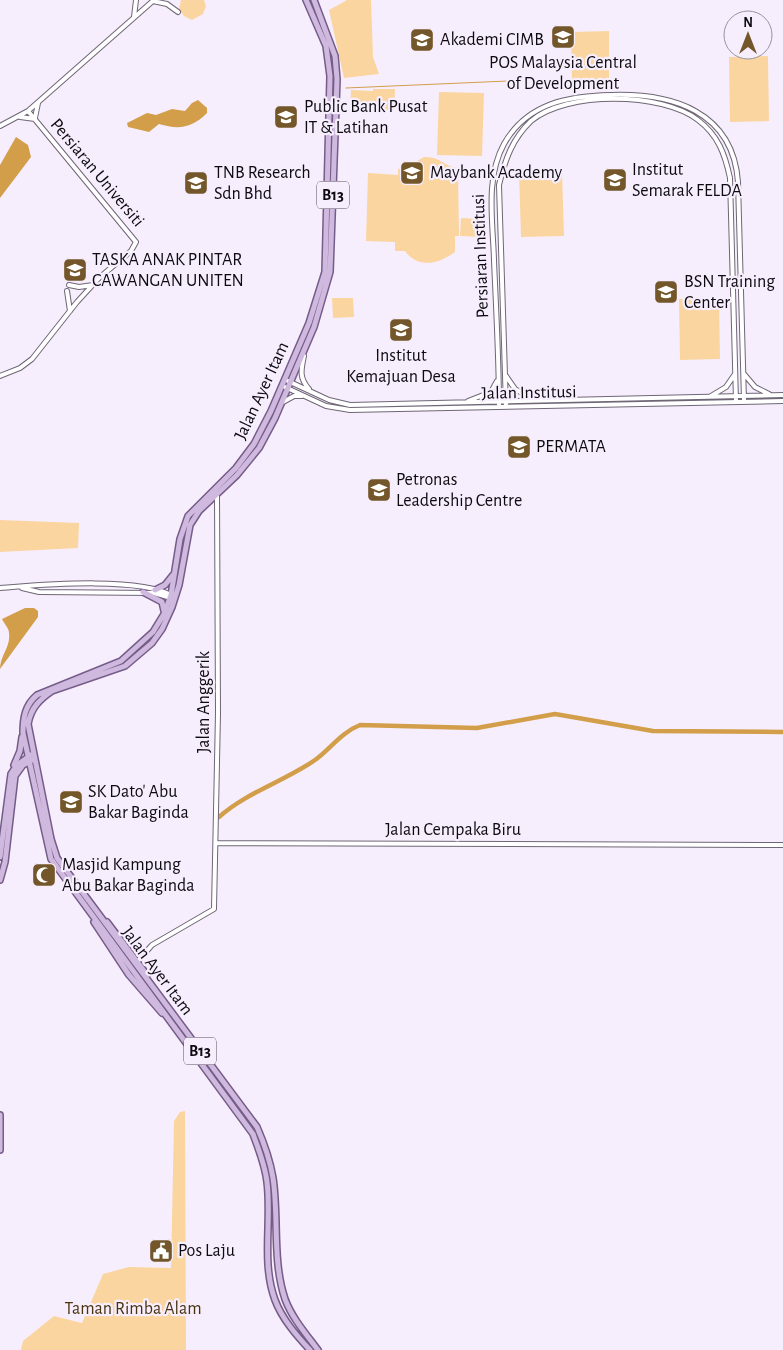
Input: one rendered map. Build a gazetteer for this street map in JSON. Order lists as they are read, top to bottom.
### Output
{
  "streets": {
    "main road": ["B13", "Jalan Ayer Itam"],
    "street": [
      "Persiaran Universiti",
      "Persiaran Institusi",
      "Jalan Institusi",
      "Jalan Anggerik",
      "Jalan Cempaka Biru"
    ]
  },
  "crossings": [
    ["B13", "Jalan Ayer Itam"],
    ["Persiaran Institusi", "Jalan Institusi"],
    ["Jalan Ayer Itam", "Jalan Institusi"],
    ["Jalan Ayer Itam", "Jalan Anggerik"],
    ["Jalan Anggerik", "Jalan Cempaka Biru"]
  ],
  "parks": ["Taman Rimba Alam"],
  "places": {
    "school or university": [
      "POS Malaysia Central of Development",
      "Akademi CIMB",
      "Public Bank Pusat IT & Latihan",
      "Maybank Academy",
      "Institut Semarak FELDA",
      "TNB Research Sdn Bhd",
      "TASKA ANAK PINTAR CAWANGAN UNITEN",
      "BSN Training Center",
      "Institut Kemajuan Desa",
      "PERMATA",
      "Petronas Leadership Centre",
      "SK Dato' Abu Bakar Baginda"
    ],
    "mosque": ["Masjid Kampung Abu Bakar Baginda"],
    "public building": ["Pos Laju"]
  },
  "north": "top"
}
